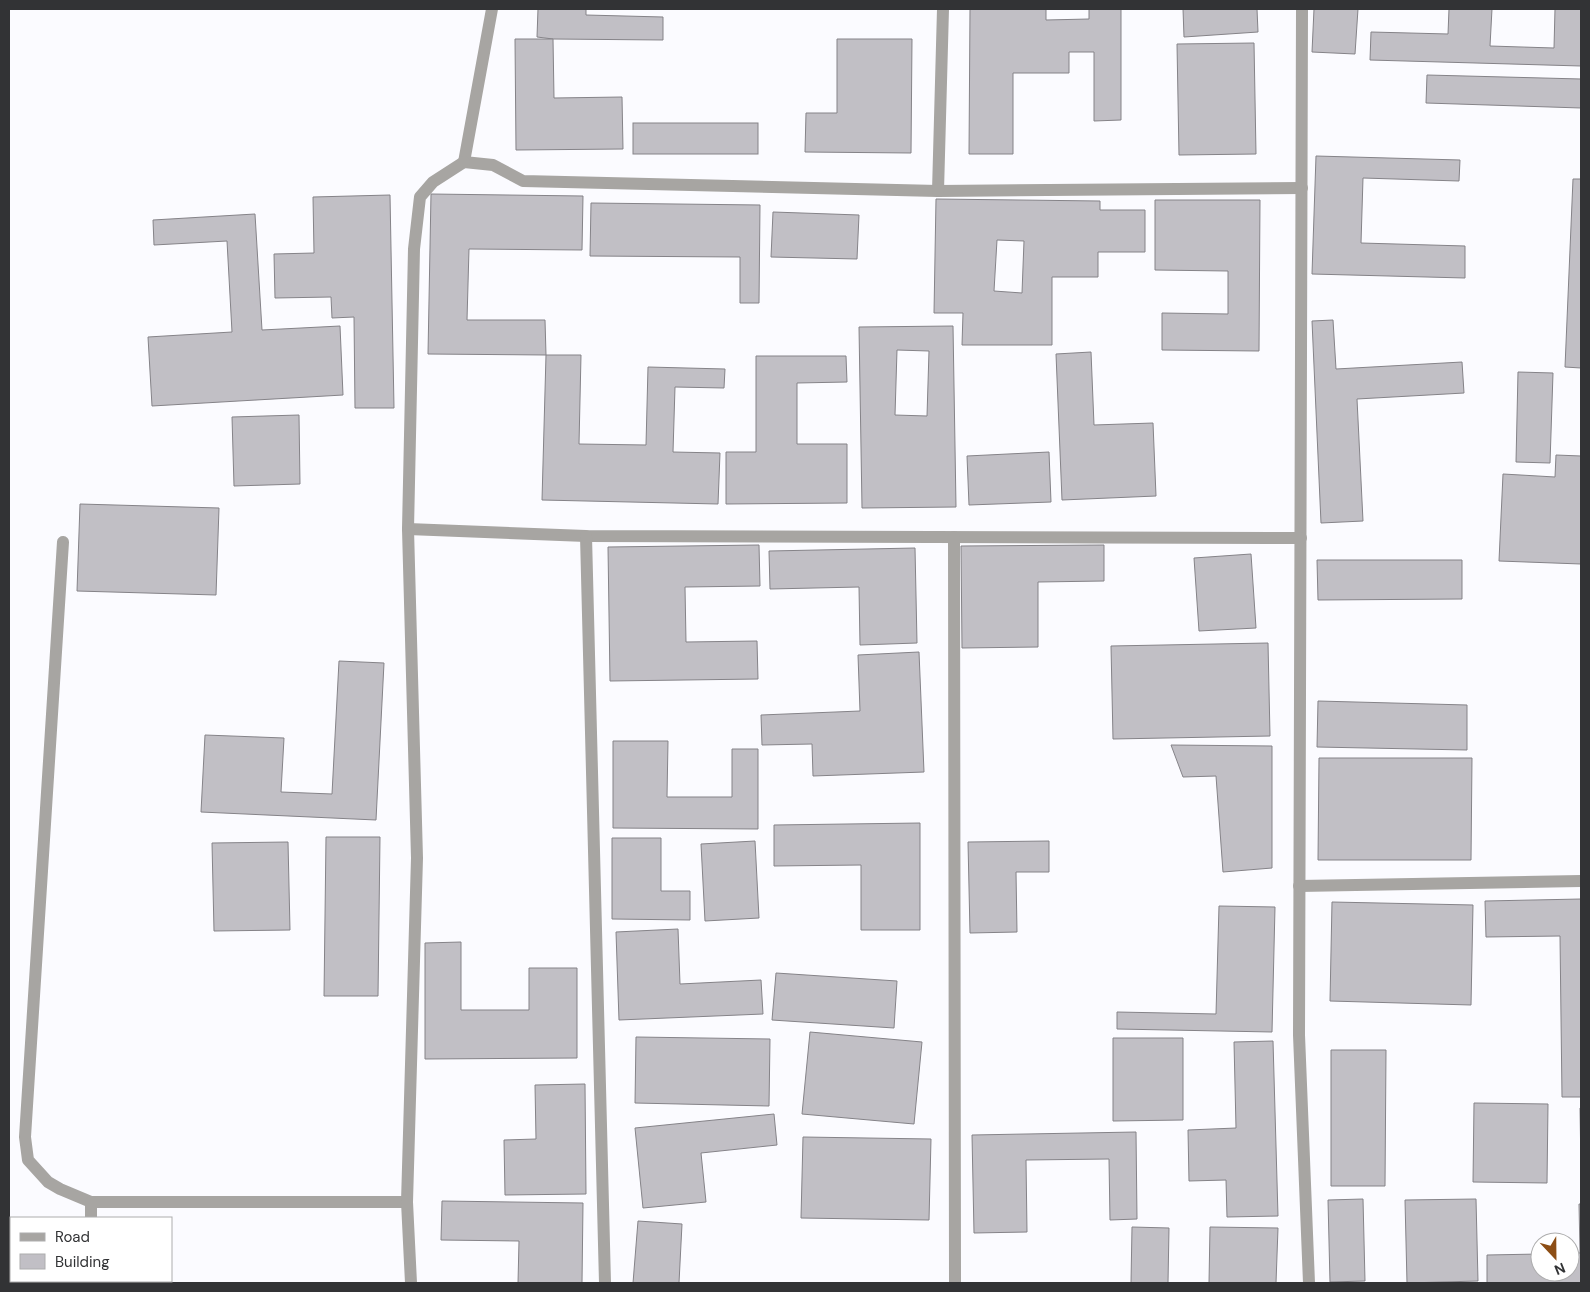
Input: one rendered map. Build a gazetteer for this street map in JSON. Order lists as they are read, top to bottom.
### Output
{
  "legend": ["Road", "Building"],
  "north": "bottom"
}
